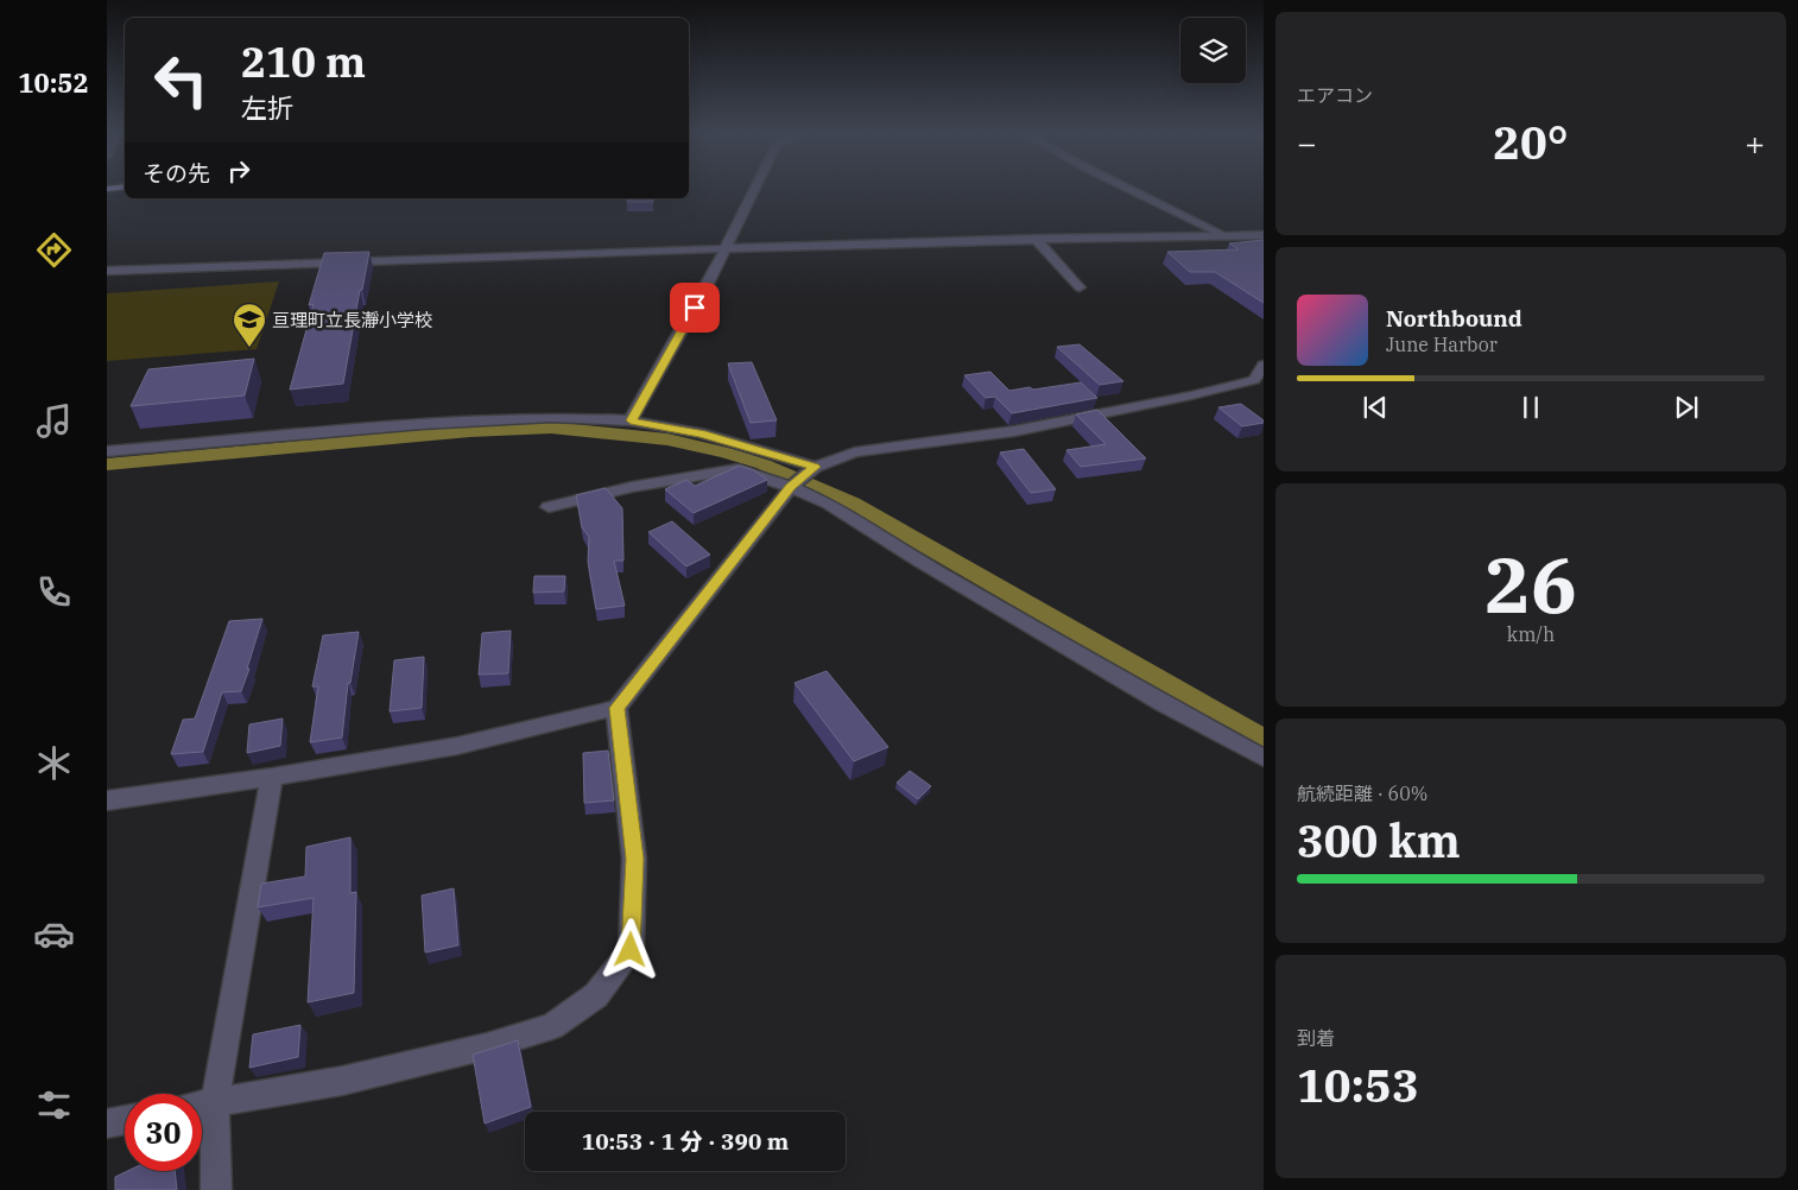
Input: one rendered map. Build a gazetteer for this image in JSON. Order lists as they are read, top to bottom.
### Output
{
  "places": {
    "school or university": ["亘理町立長瀞小学校"]
  },
  "page": {
    "tabs": "10:52",
    "tile": [
      "エアコン",
      ["26", "km/h"],
      ["航続距離 · 60%", "300 km"],
      ["到着", "10:53"]
    ],
    "turn": ["210 m", "左折"],
    "heat": ["−", "20°", "+"],
    "then": "その先",
    "song": ["Northbound", "June Harbor"],
    "limit": "30",
    "trip": "10:53 · 1 分 · 390 m"
  }
}
